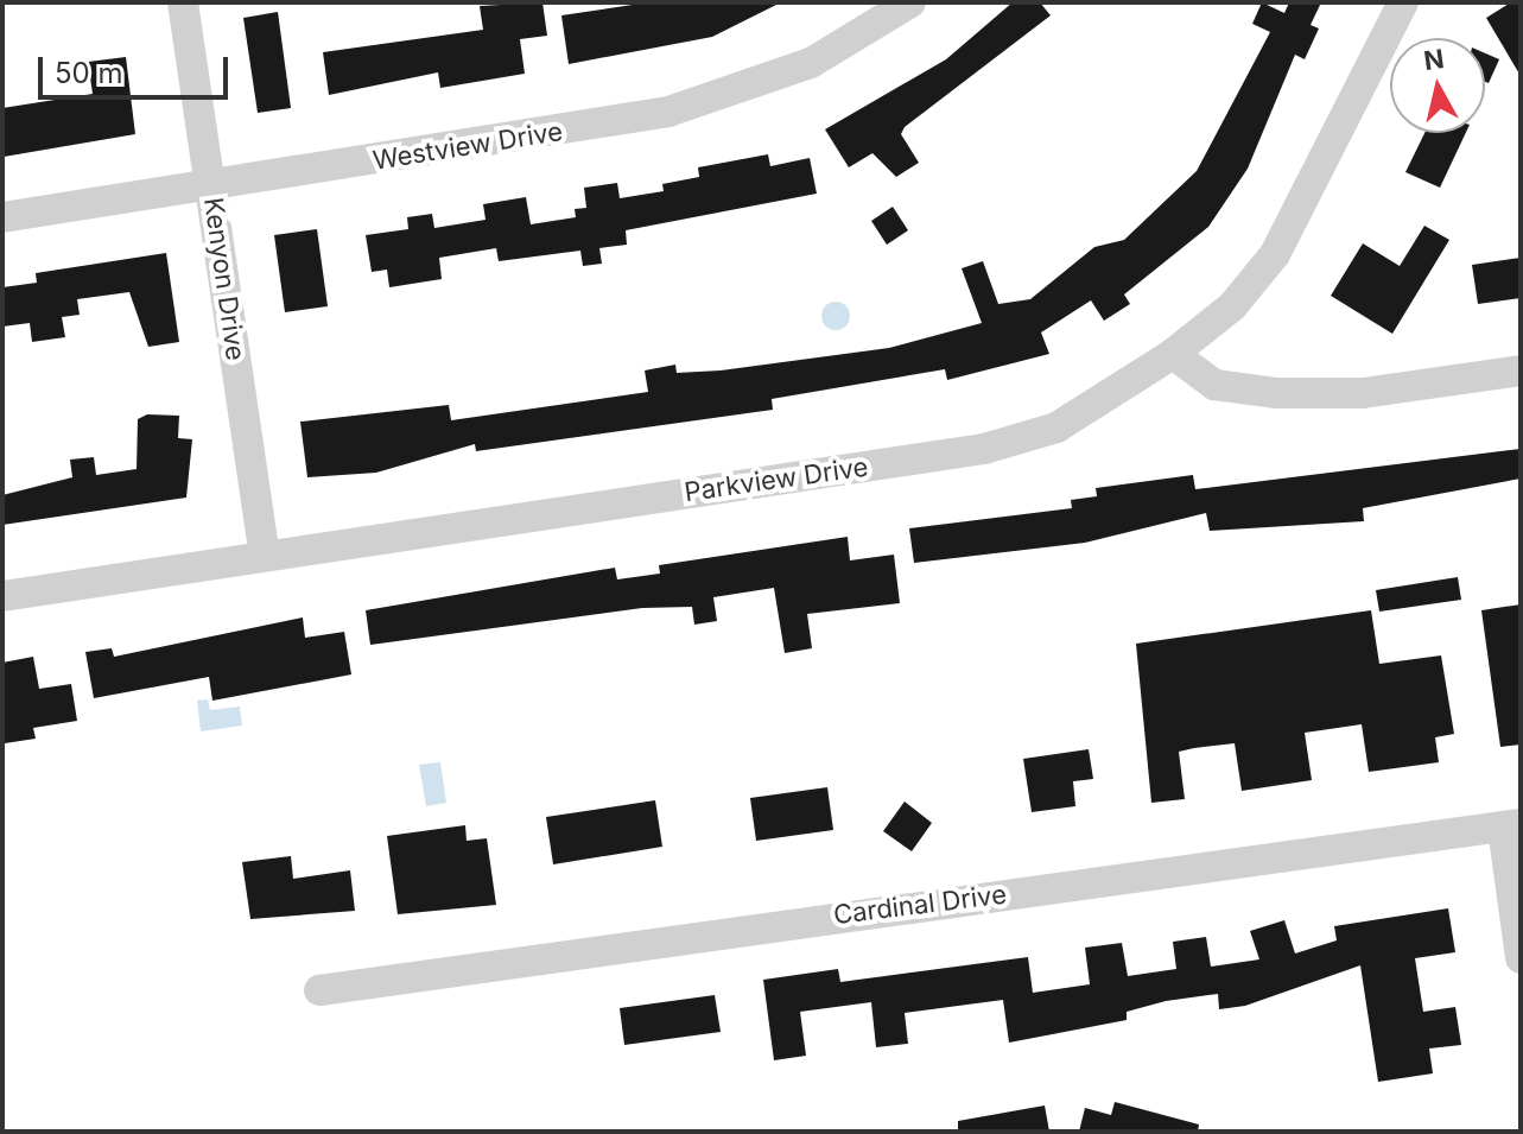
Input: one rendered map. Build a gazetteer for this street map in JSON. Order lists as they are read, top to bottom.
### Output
{
  "streets": {
    "street": [
      "Westview Drive",
      "Kenyon Drive",
      "Parkview Drive",
      "Cardinal Drive"
    ]
  },
  "crossings": [
    ["Westview Drive", "Kenyon Drive"],
    ["Kenyon Drive", "Parkview Drive"]
  ],
  "scale_bar": "50 m",
  "north": "top"
}
